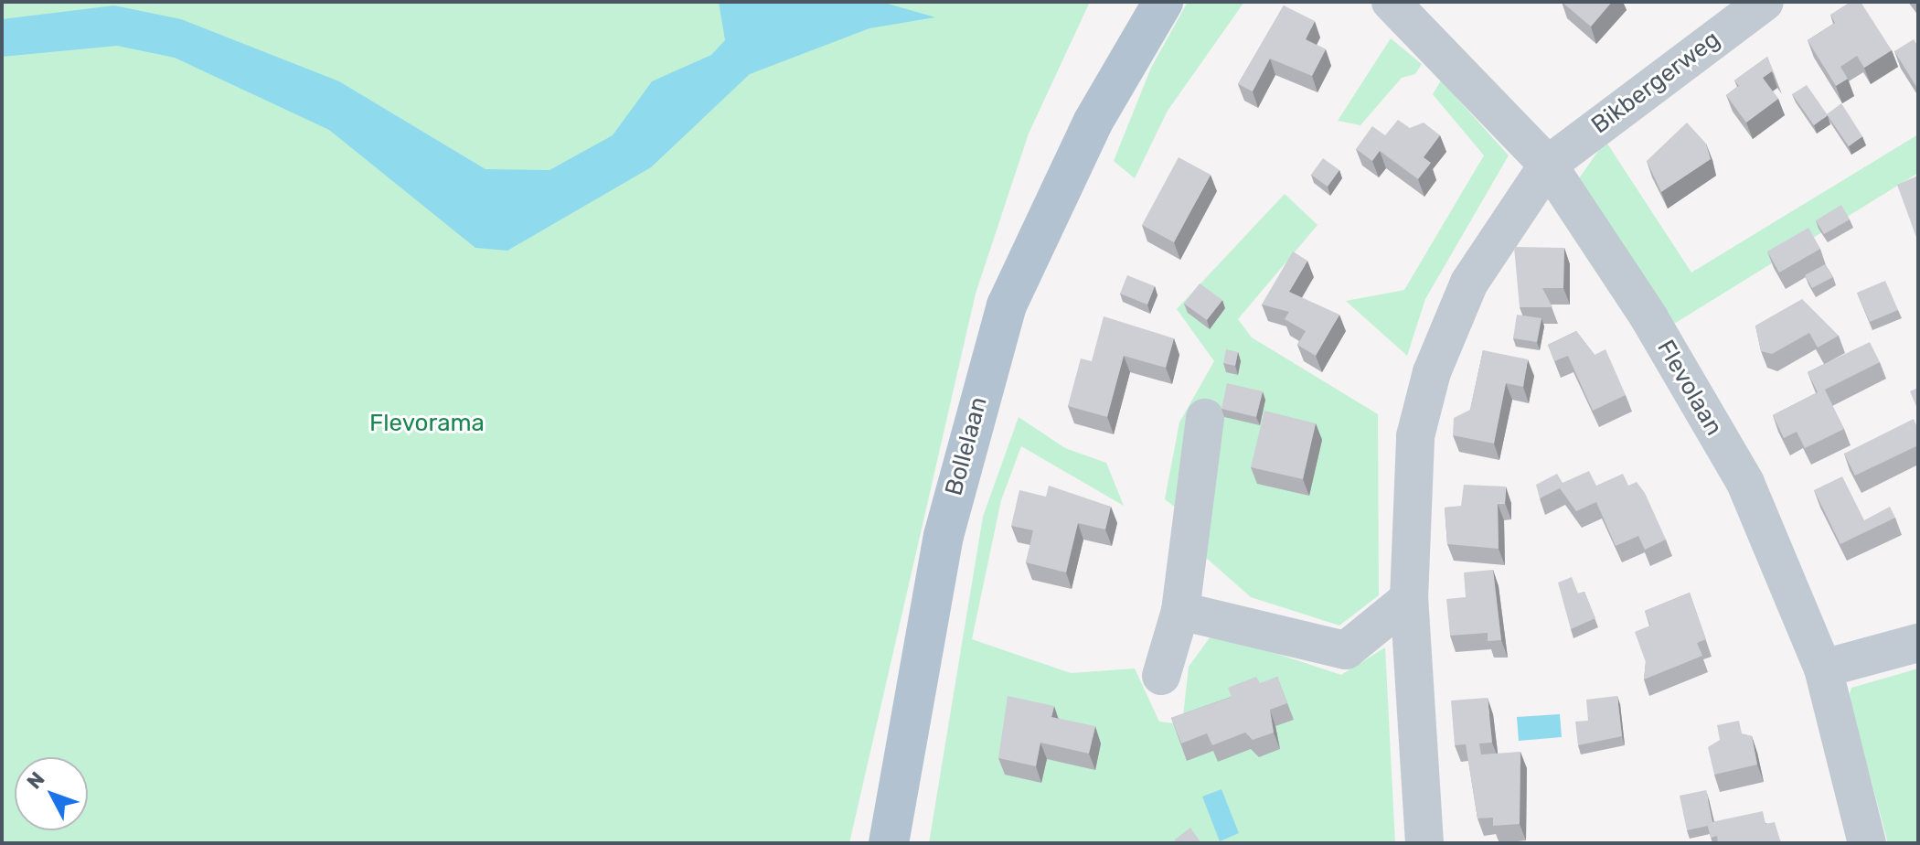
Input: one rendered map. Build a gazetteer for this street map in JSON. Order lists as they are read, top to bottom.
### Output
{
  "streets": {
    "main road": ["Bollelaan"],
    "street": ["Bikbergerweg", "Flevolaan"]
  },
  "crossings": [
    ["Bikbergerweg", "Flevolaan"]
  ],
  "parks": ["Flevorama"],
  "north": "top left"
}
